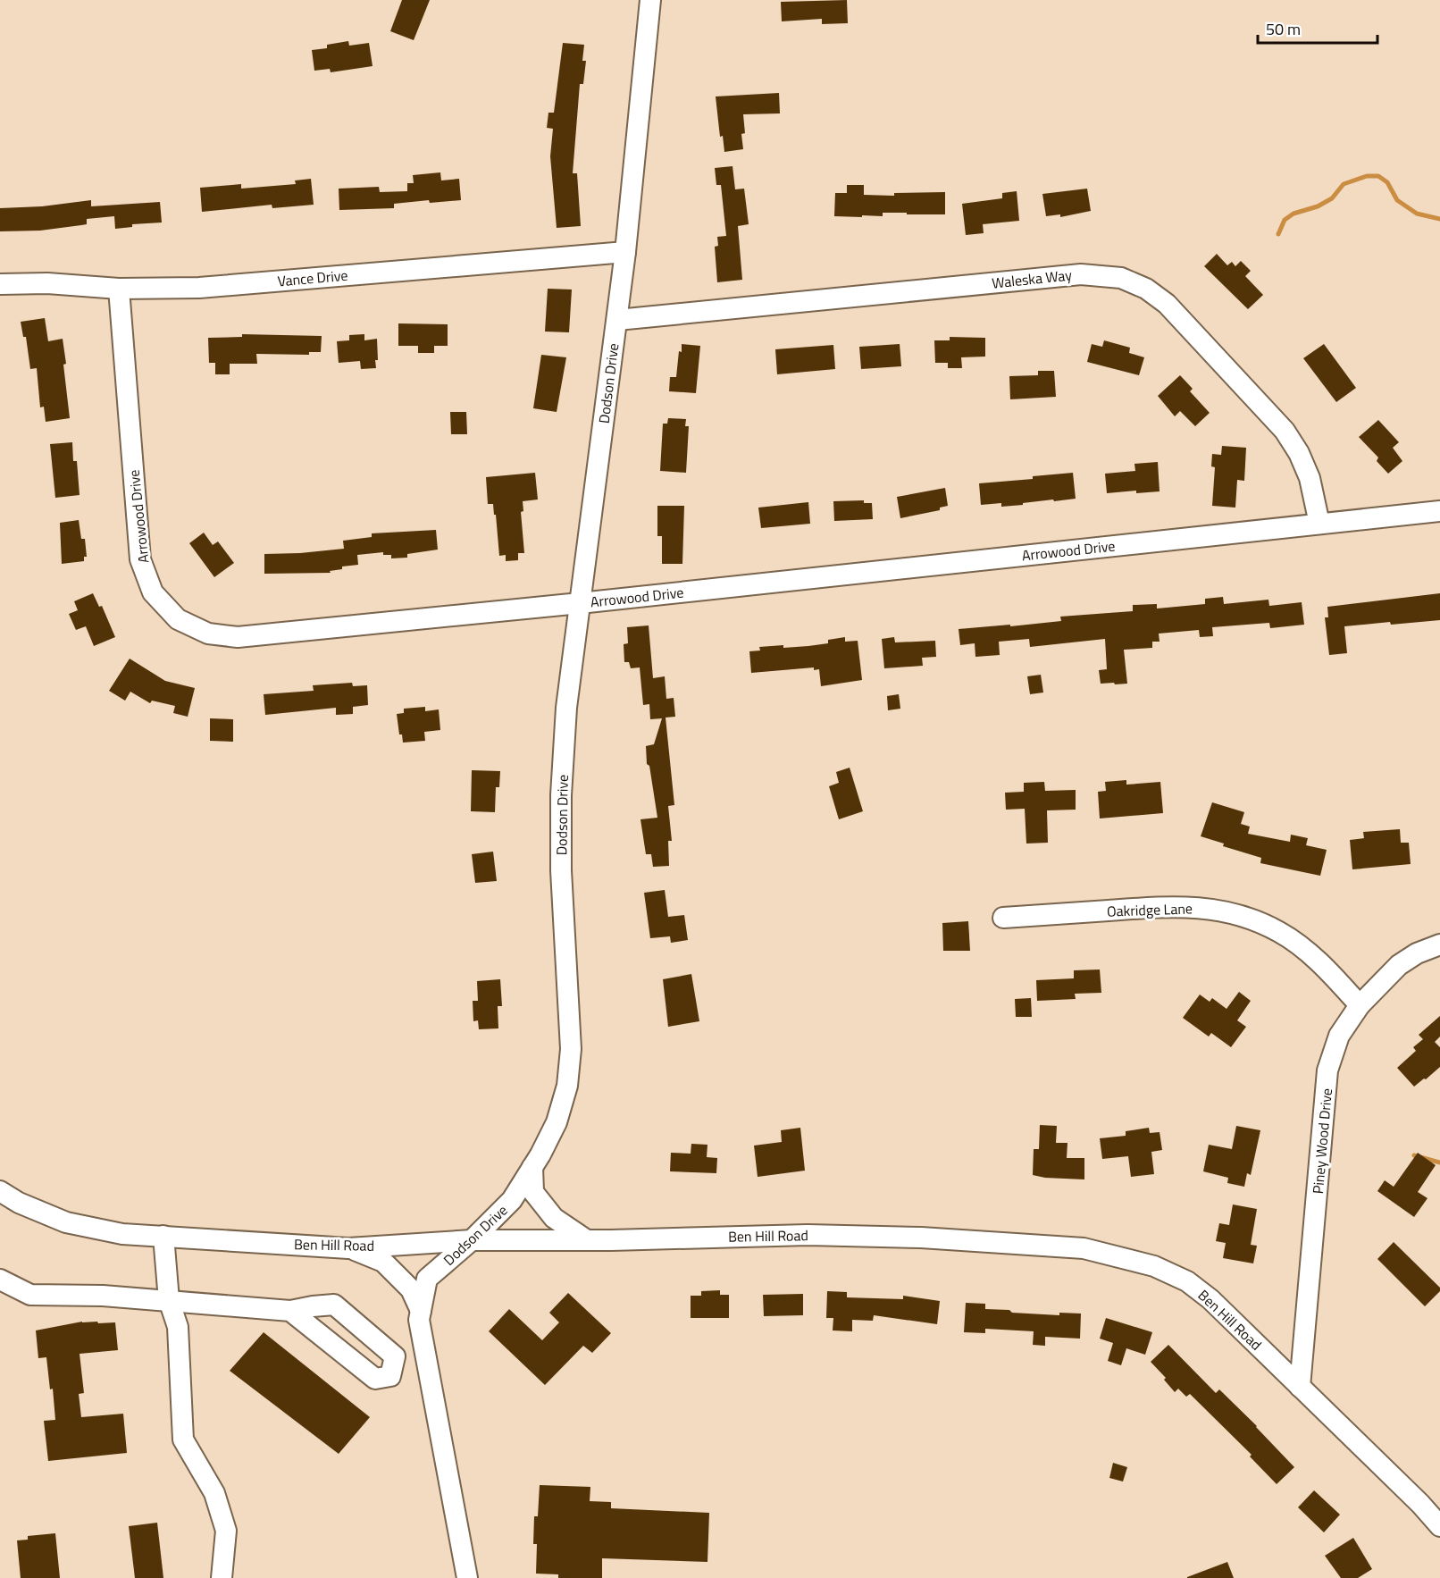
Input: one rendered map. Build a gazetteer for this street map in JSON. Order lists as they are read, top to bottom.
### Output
{
  "streets": {
    "street": [
      "Vance Drive",
      "Waleska Way",
      "Dodson Drive",
      "Arrowood Drive",
      "Oakridge Lane",
      "Piney Wood Drive",
      "Ben Hill Road"
    ]
  },
  "crossings": [
    ["Vance Drive", "Dodson Drive"],
    ["Vance Drive", "Arrowood Drive"],
    ["Waleska Way", "Dodson Drive"],
    ["Waleska Way", "Arrowood Drive"],
    ["Dodson Drive", "Arrowood Drive"],
    ["Dodson Drive", "Ben Hill Road"],
    ["Oakridge Lane", "Piney Wood Drive"],
    ["Piney Wood Drive", "Ben Hill Road"]
  ],
  "scale_bar": "50 m"
}
